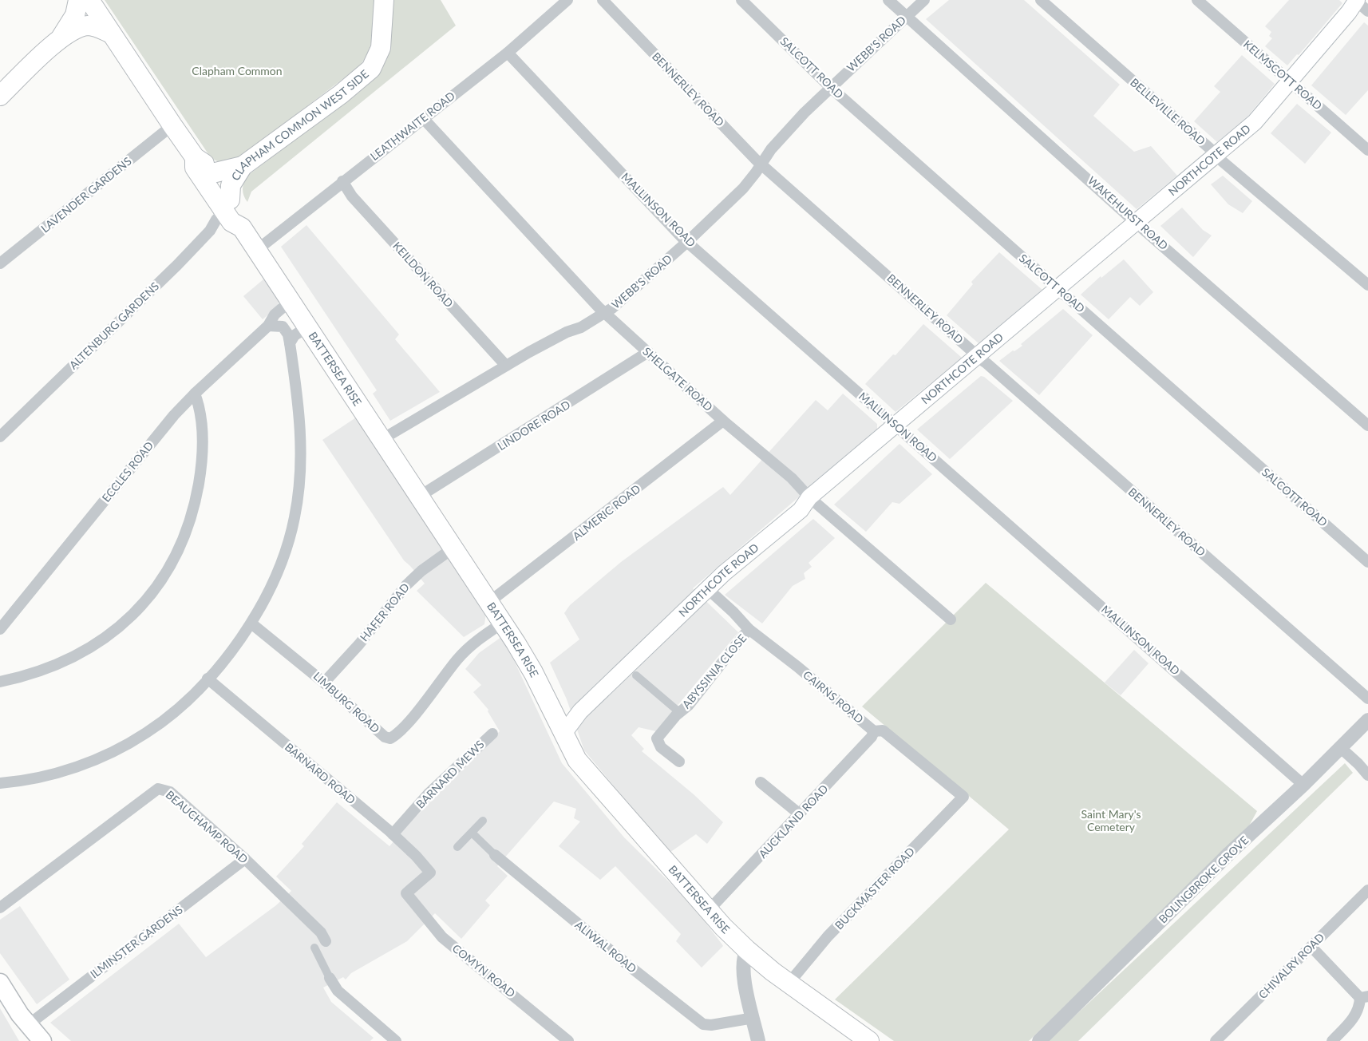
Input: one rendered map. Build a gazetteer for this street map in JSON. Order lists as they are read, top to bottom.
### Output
{
  "streets": {
    "highway": ["CLAPHAM COMMON WEST SIDE", "BATTERSEA RISE"],
    "main road": ["NORTHCOTE ROAD"],
    "street": [
      "WEBB'S ROAD",
      "SALCOTT ROAD",
      "KELMSCOTT ROAD",
      "BENNERLEY ROAD",
      "BELLEVILLE ROAD",
      "LEATHWAITE ROAD",
      "LAVENDER GARDENS",
      "MALLINSON ROAD",
      "WAKEHURST ROAD",
      "KEILDON ROAD",
      "ALTENBURG GARDENS",
      "SHELGATE ROAD",
      "LINDORE ROAD",
      "ECCLES ROAD",
      "ALMERIC ROAD",
      "HAFER ROAD",
      "ABYSSINIA CLOSE",
      "CAIRNS ROAD",
      "LIMBURG ROAD",
      "BARNARD ROAD",
      "BARNARD MEWS",
      "AUCKLAND ROAD",
      "BEAUCHAMP ROAD",
      "BOLINGBROKE GROVE",
      "BUCKMASTER ROAD",
      "ILMINSTER GARDENS",
      "ALIWAL ROAD",
      "CHIVALRY ROAD",
      "COMYN ROAD"
    ]
  },
  "crossings": [
    ["WEBB'S ROAD", "SALCOTT ROAD"],
    ["WEBB'S ROAD", "BENNERLEY ROAD"],
    ["WEBB'S ROAD", "MALLINSON ROAD"],
    ["WEBB'S ROAD", "WAKEHURST ROAD"],
    ["WEBB'S ROAD", "KEILDON ROAD"],
    ["WEBB'S ROAD", "BATTERSEA RISE"],
    ["WEBB'S ROAD", "SHELGATE ROAD"],
    ["SALCOTT ROAD", "NORTHCOTE ROAD"],
    ["KELMSCOTT ROAD", "NORTHCOTE ROAD"],
    ["BENNERLEY ROAD", "NORTHCOTE ROAD"],
    ["BELLEVILLE ROAD", "NORTHCOTE ROAD"],
    ["CLAPHAM COMMON WEST SIDE", "ALTENBURG GARDENS"],
    ["CLAPHAM COMMON WEST SIDE", "BATTERSEA RISE"],
    ["LEATHWAITE ROAD", "MALLINSON ROAD"],
    ["LEATHWAITE ROAD", "KEILDON ROAD"],
    ["LEATHWAITE ROAD", "BATTERSEA RISE"],
    ["LEATHWAITE ROAD", "SHELGATE ROAD"],
    ["NORTHCOTE ROAD", "MALLINSON ROAD"],
    ["NORTHCOTE ROAD", "WAKEHURST ROAD"],
    ["NORTHCOTE ROAD", "BATTERSEA RISE"],
    ["NORTHCOTE ROAD", "SHELGATE ROAD"],
    ["NORTHCOTE ROAD", "CAIRNS ROAD"],
    ["LAVENDER GARDENS", "BATTERSEA RISE"],
    ["MALLINSON ROAD", "BOLINGBROKE GROVE"],
    ["ALTENBURG GARDENS", "BATTERSEA RISE"],
    ["BATTERSEA RISE", "LINDORE ROAD"],
    ["BATTERSEA RISE", "ECCLES ROAD"],
    ["BATTERSEA RISE", "ALMERIC ROAD"],
    ["BATTERSEA RISE", "HAFER ROAD"],
    ["BATTERSEA RISE", "LIMBURG ROAD"],
    ["BATTERSEA RISE", "AUCKLAND ROAD"],
    ["BATTERSEA RISE", "BUCKMASTER ROAD"],
    ["SHELGATE ROAD", "LINDORE ROAD"],
    ["SHELGATE ROAD", "ALMERIC ROAD"],
    ["HAFER ROAD", "LIMBURG ROAD"],
    ["ABYSSINIA CLOSE", "CAIRNS ROAD"],
    ["CAIRNS ROAD", "AUCKLAND ROAD"],
    ["CAIRNS ROAD", "BUCKMASTER ROAD"],
    ["BARNARD ROAD", "BARNARD MEWS"],
    ["BARNARD ROAD", "COMYN ROAD"],
    ["BEAUCHAMP ROAD", "ILMINSTER GARDENS"]
  ],
  "parks": ["Clapham Common", "Saint Mary's Cemetery"]
}
